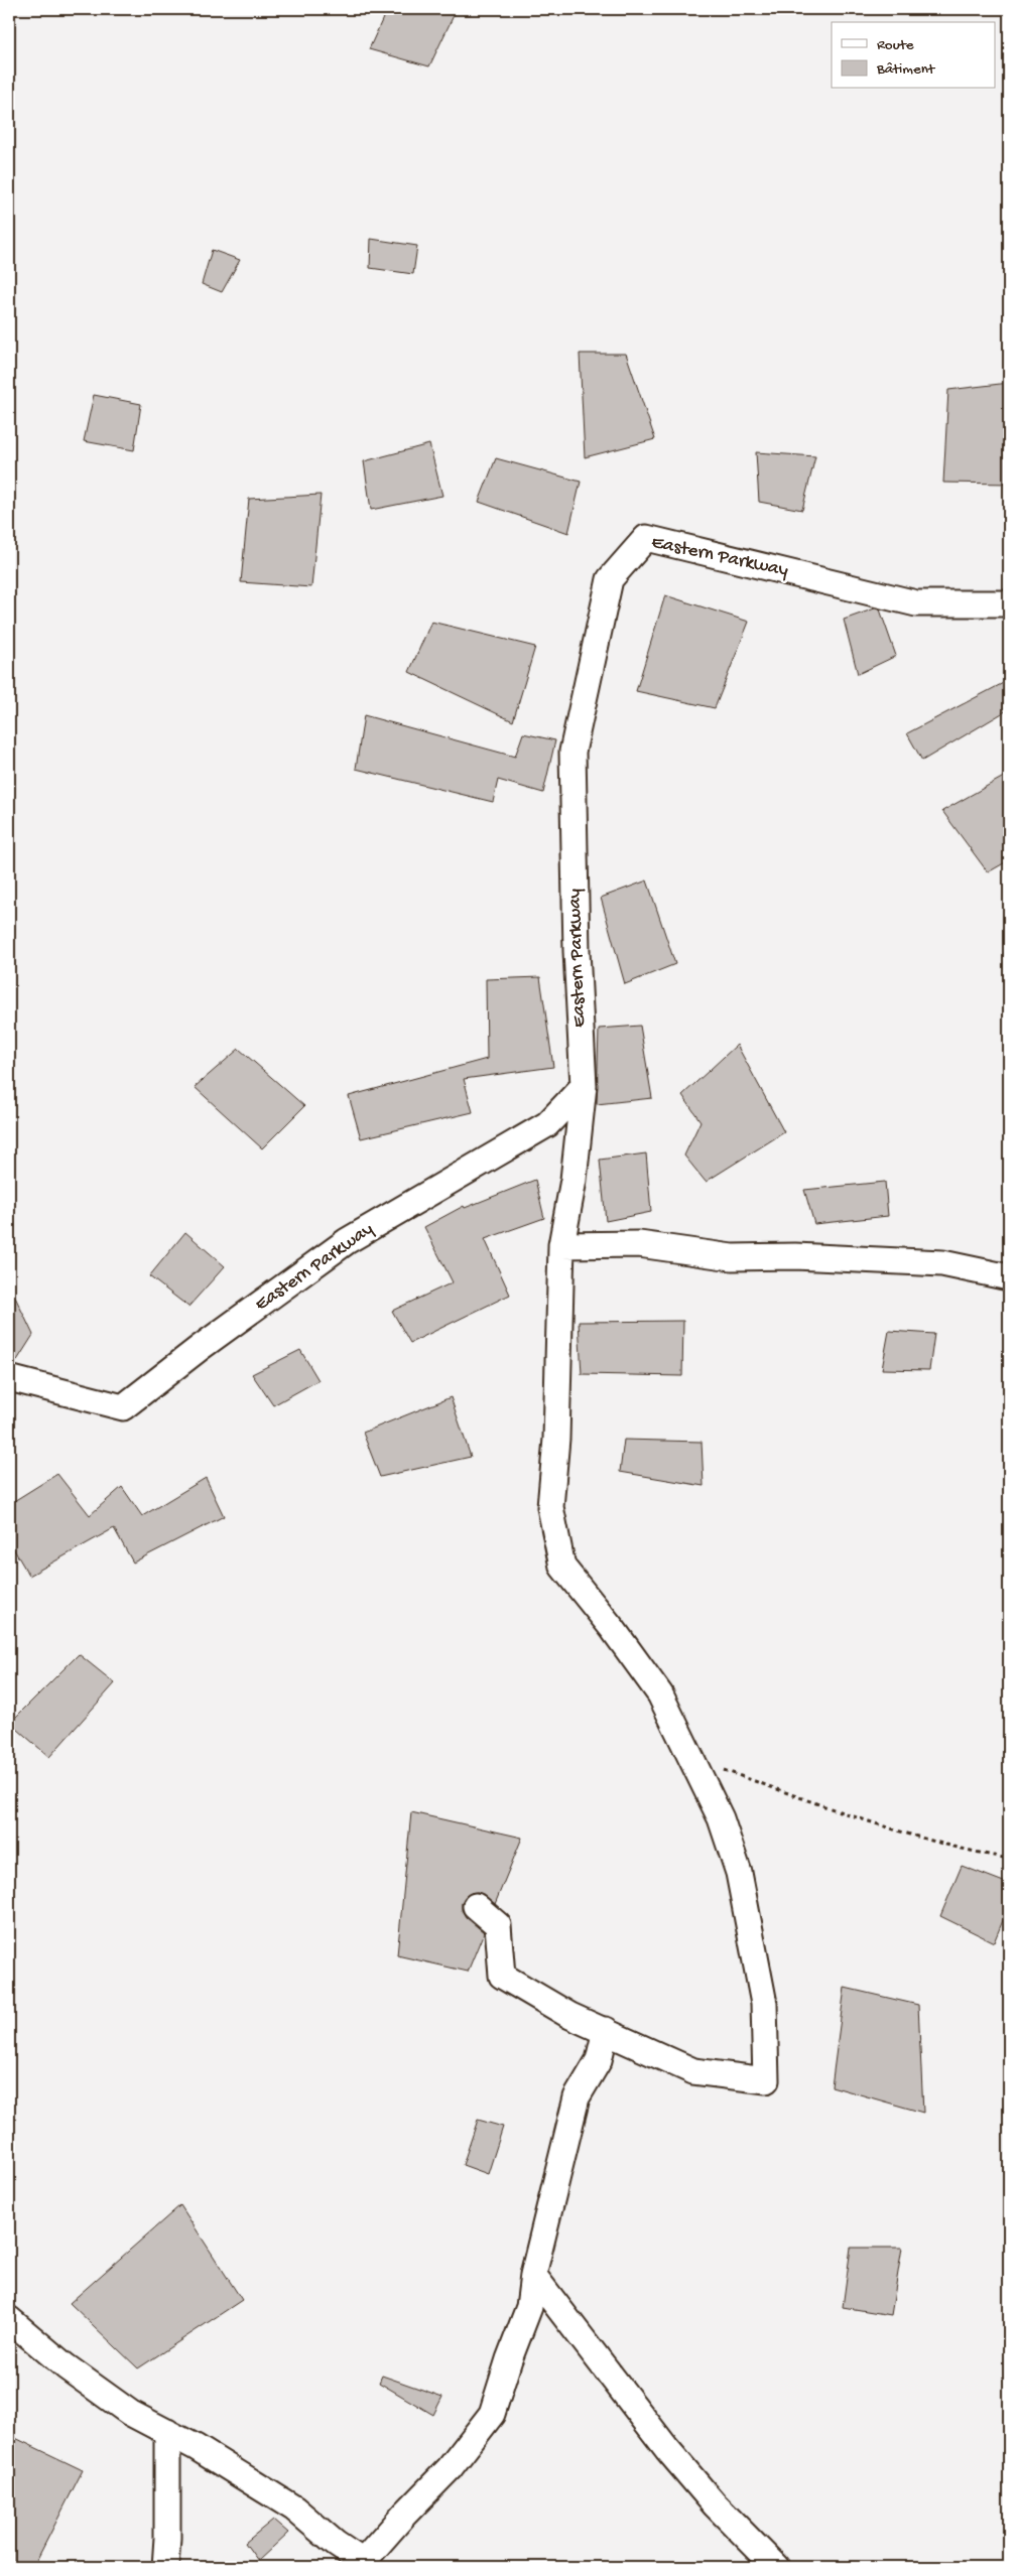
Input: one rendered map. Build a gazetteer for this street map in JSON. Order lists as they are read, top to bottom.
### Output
{
  "streets": {
    "street": ["Eastern Parkway"]
  },
  "legend": ["Route", "Bâtiment"]
}
